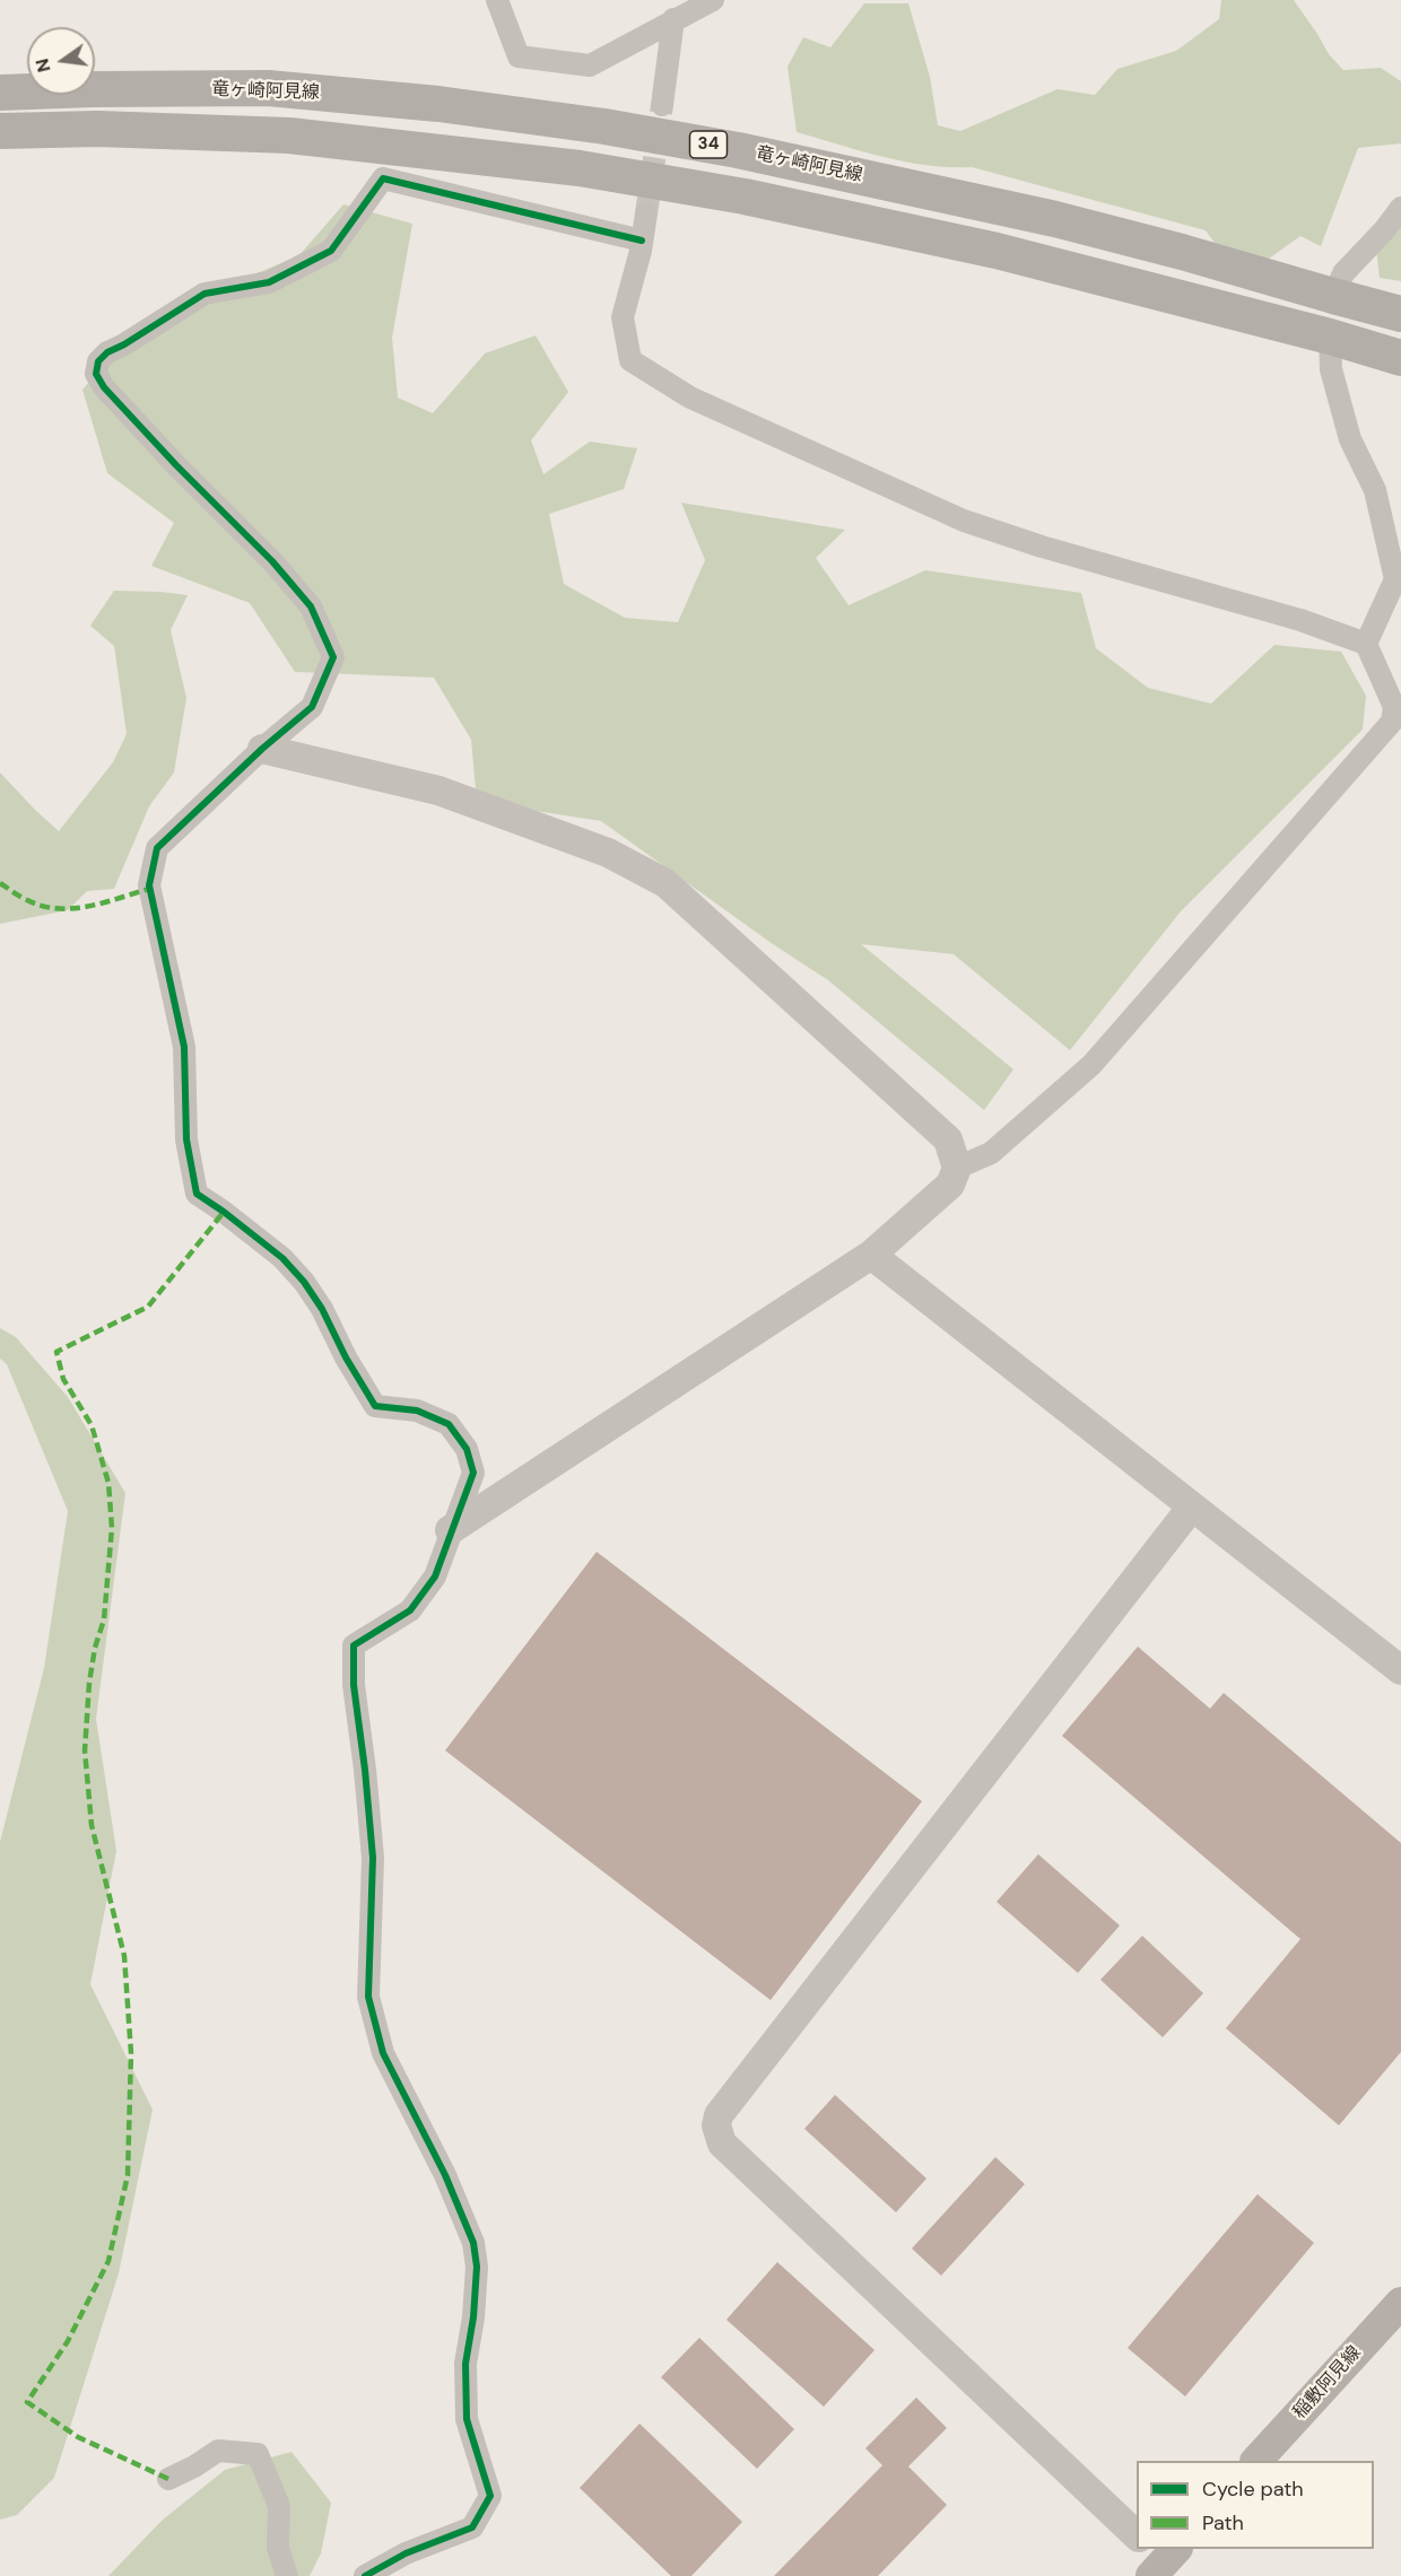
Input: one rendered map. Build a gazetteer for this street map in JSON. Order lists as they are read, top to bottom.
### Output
{
  "streets": {
    "main road": ["竜ヶ崎阿見線", "34", "稲敷阿見線"]
  },
  "legend": ["Cycle path", "Path"],
  "north": "left"
}
